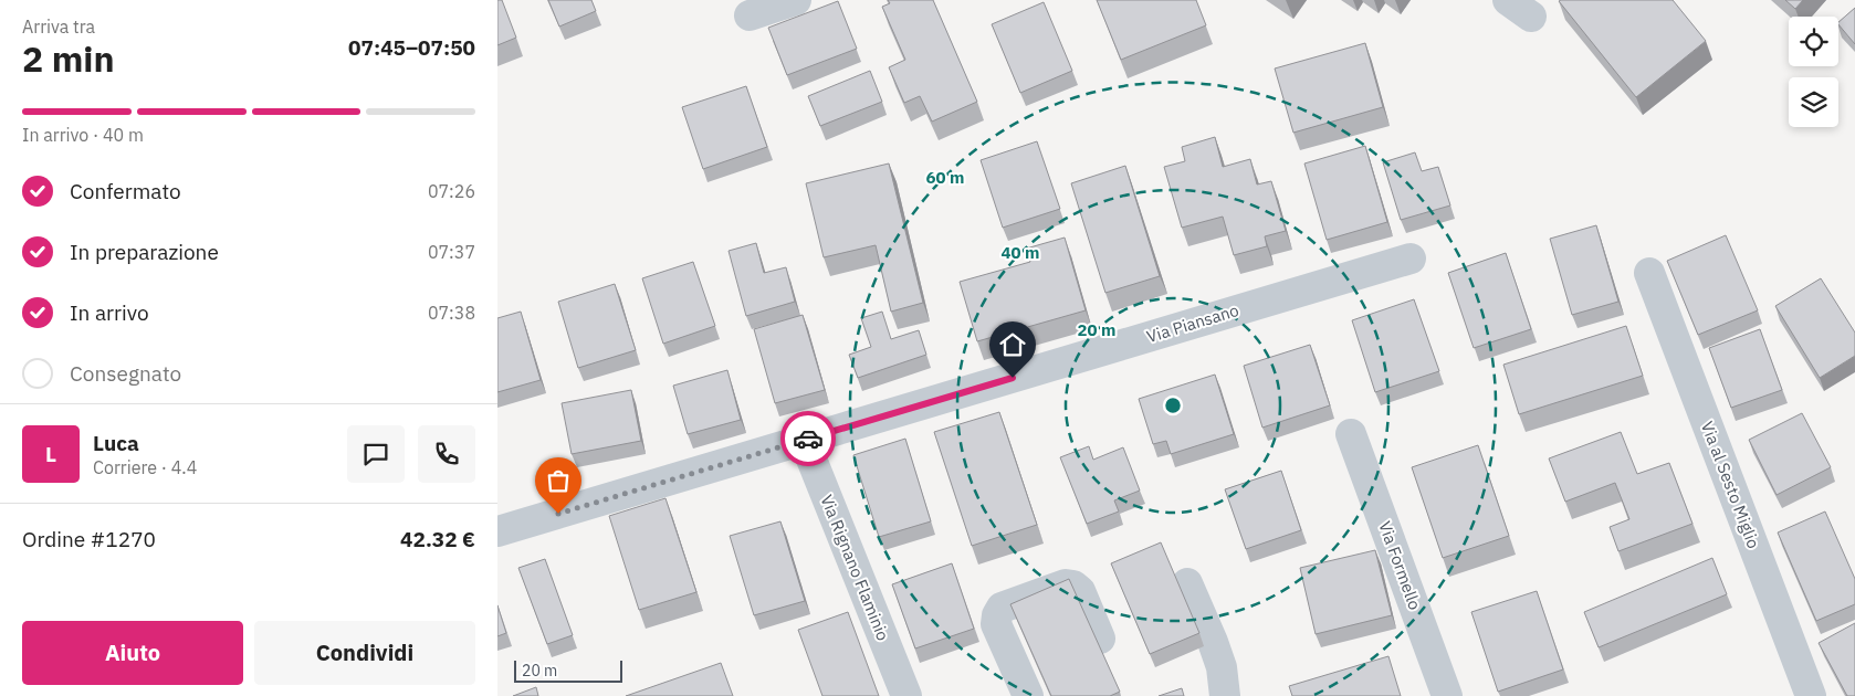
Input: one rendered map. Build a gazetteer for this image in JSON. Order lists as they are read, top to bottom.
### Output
{
  "streets": {
    "street": [
      "Via Piansano",
      "Via al Sesto Miglio",
      "Via Formello",
      "Via Rignano Flaminio"
    ]
  },
  "crossings": [
    ["Via Piansano", "Via Rignano Flaminio"]
  ],
  "scale_bar": "20 m",
  "page": {
    "heading": ["2 min", "Arriva tra", "07:45–07:50"],
    "panel": [
      "Luca",
      "Corriere · 4.4",
      "Ordine #1270",
      "42.32 €"
    ],
    "bar": "In arrivo · 40 m",
    "list": [
      ["Confermato", "07:26"],
      ["In preparazione", "07:37"],
      ["In arrivo", "07:38"],
      "Consegnato"
    ],
    "round": "L",
    "buttons": ["Aiuto", "Condividi"],
    "scale": "20 m"
  },
  "rings": ["60 m", "40 m", "20 m"]
}
